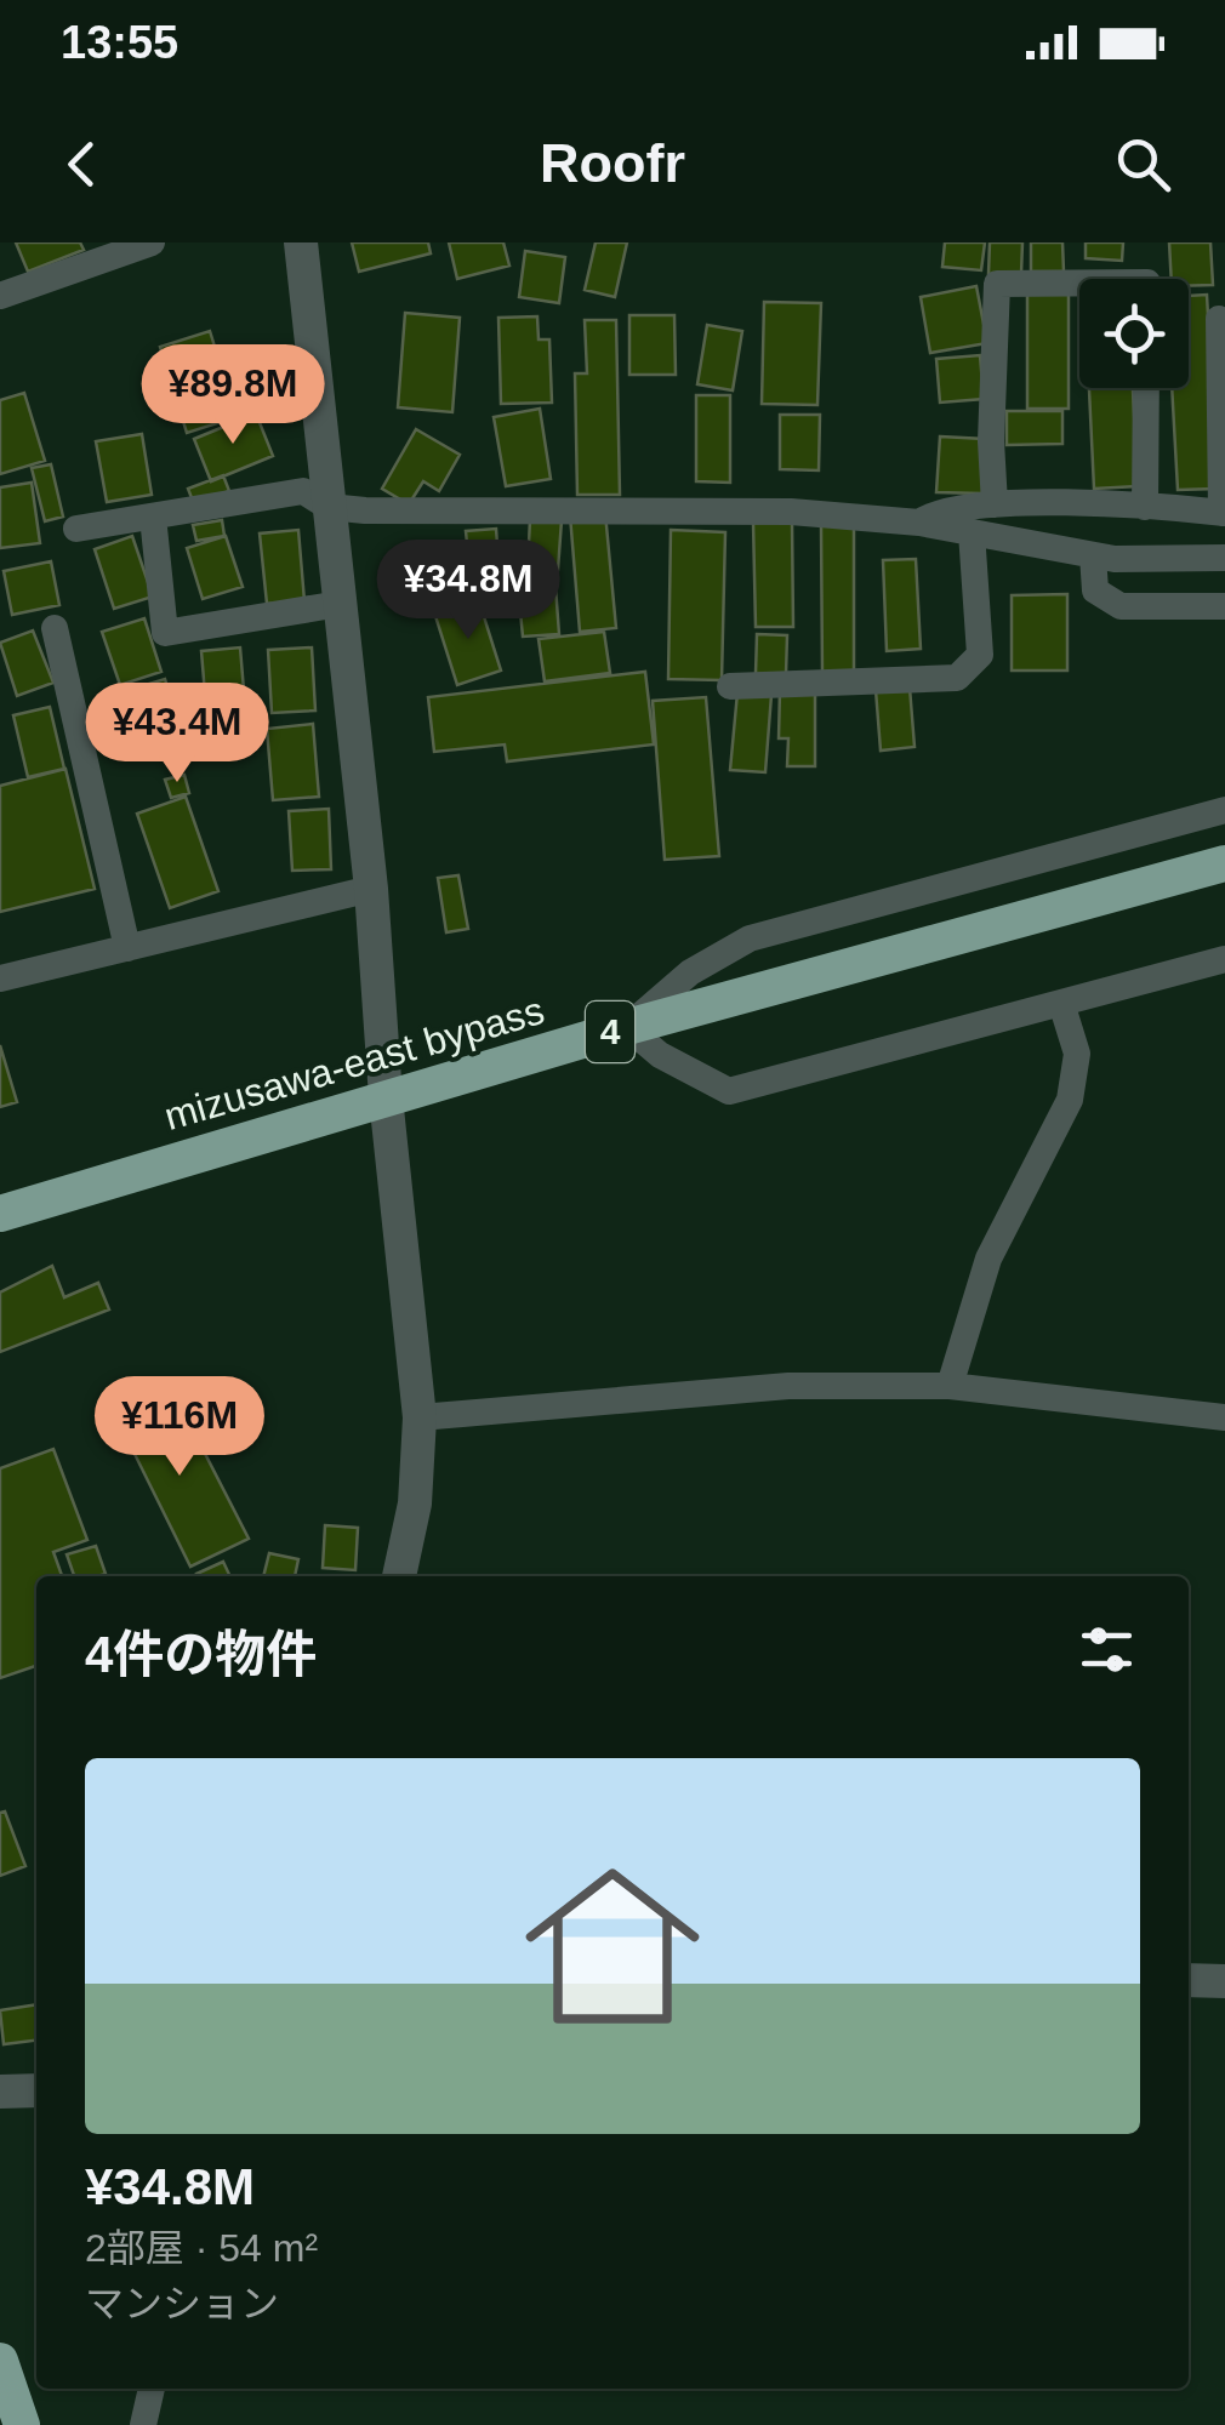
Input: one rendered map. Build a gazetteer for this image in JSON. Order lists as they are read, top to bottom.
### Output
{
  "streets": {
    "highway": ["4", "mizusawa-east bypass"]
  },
  "page": {
    "status": "13:55",
    "header": "Roofr",
    "price": [
      "¥89.8M",
      "¥34.8M",
      "¥43.4M",
      "¥116M"
    ],
    "heading": "4件の物件",
    "list": [
      {
        "name": "¥34.8M",
        "note": "2部屋 · 54 m² · マンション"
      }
    ]
  }
}
